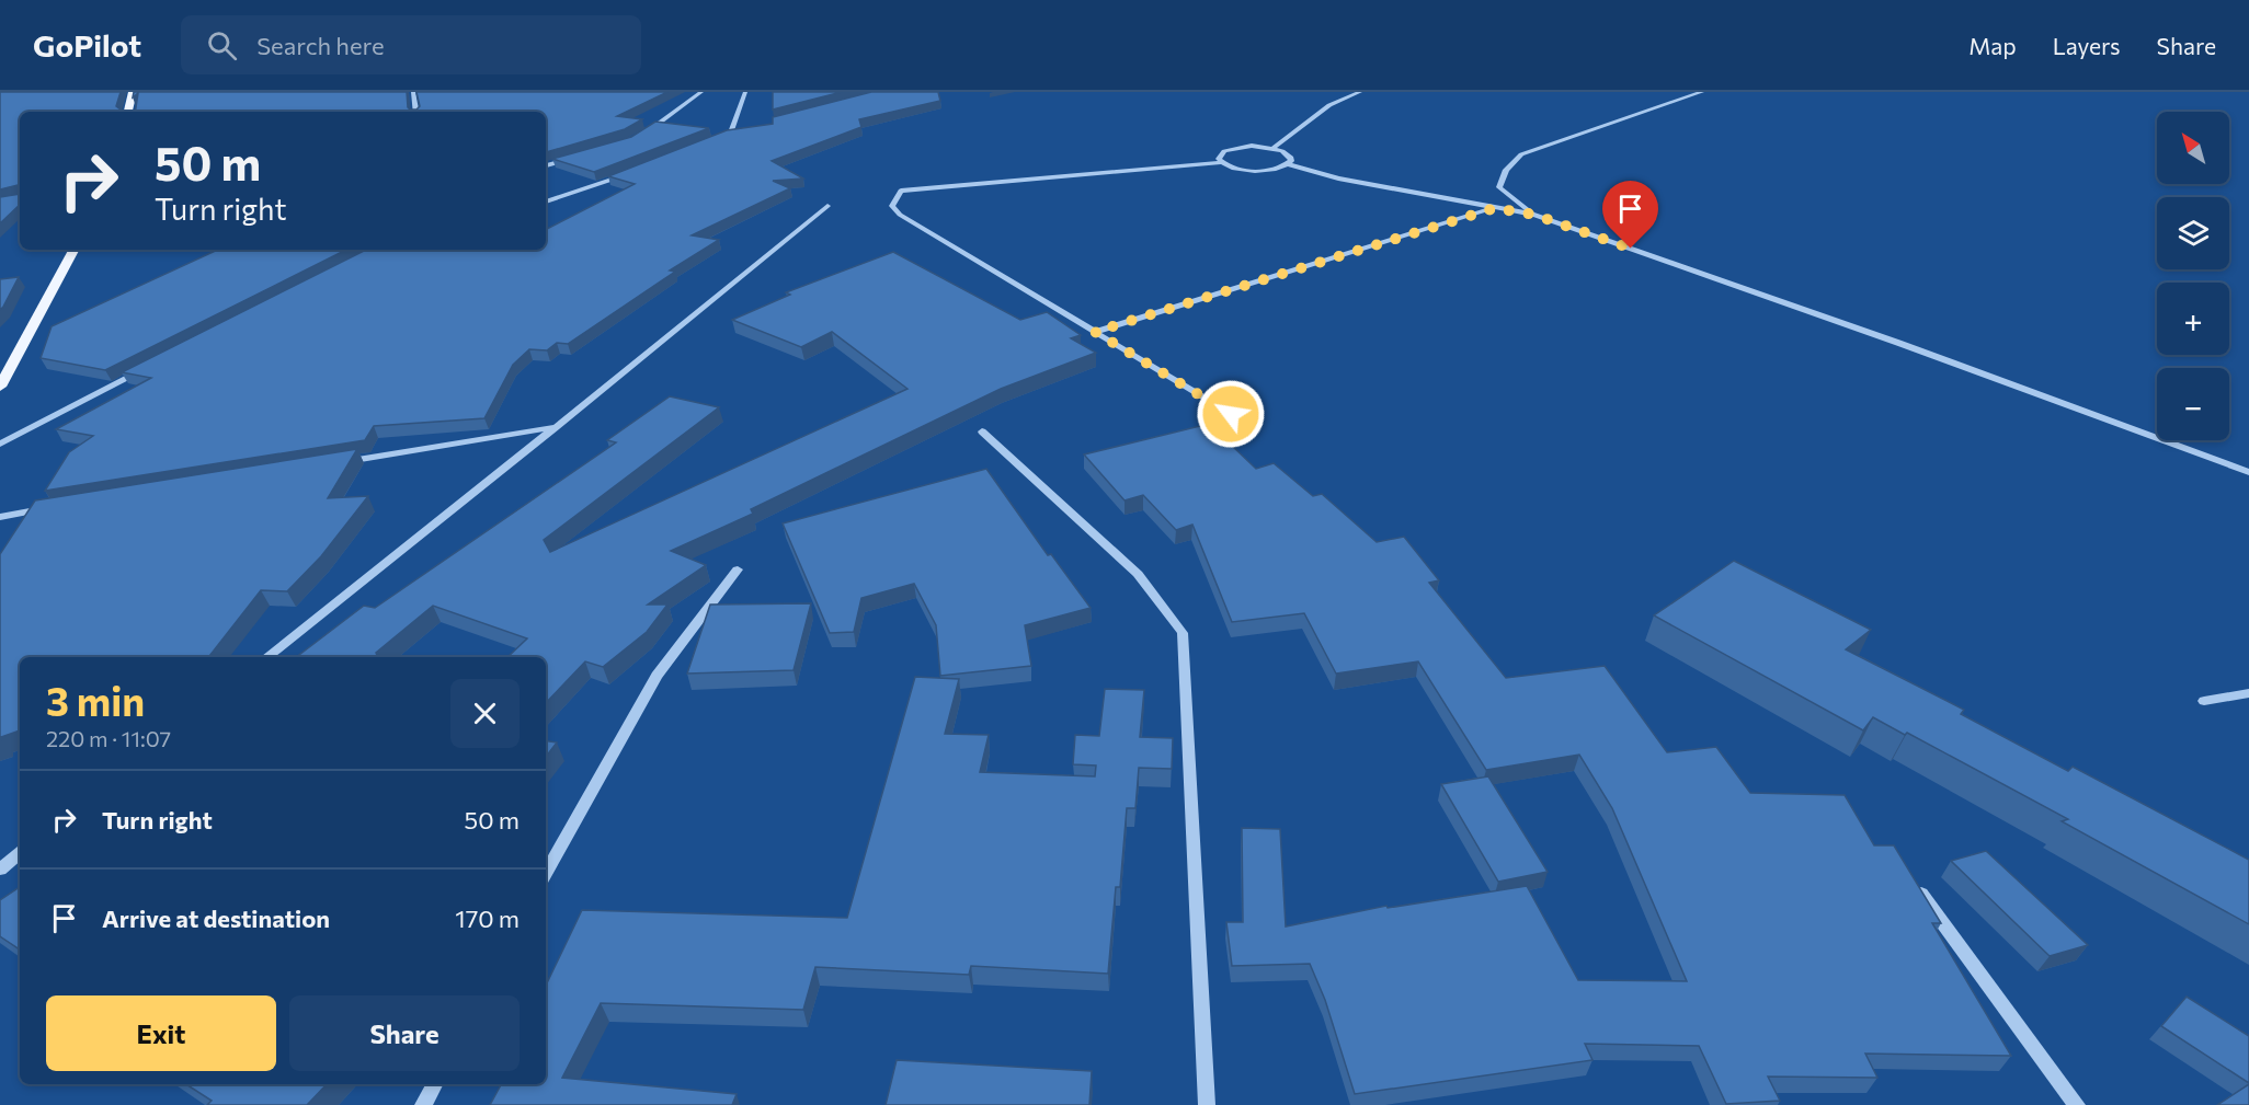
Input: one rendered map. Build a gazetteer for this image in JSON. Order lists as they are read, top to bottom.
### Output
{
  "north": "top left",
  "page": {
    "header": "GoPilot",
    "search": "Search here",
    "nav": ["Map", "Layers", "Share"],
    "map_buttons": ["+", "−"],
    "turn": ["50 m", "Turn right"],
    "heading": ["3 min", "220 m · 11:07"],
    "list": [
      {
        "name": "Turn right",
        "value": "50 m"
      },
      {
        "name": "Arrive at destination",
        "value": "170 m"
      }
    ],
    "buttons": ["Exit", "Share"]
  }
}
